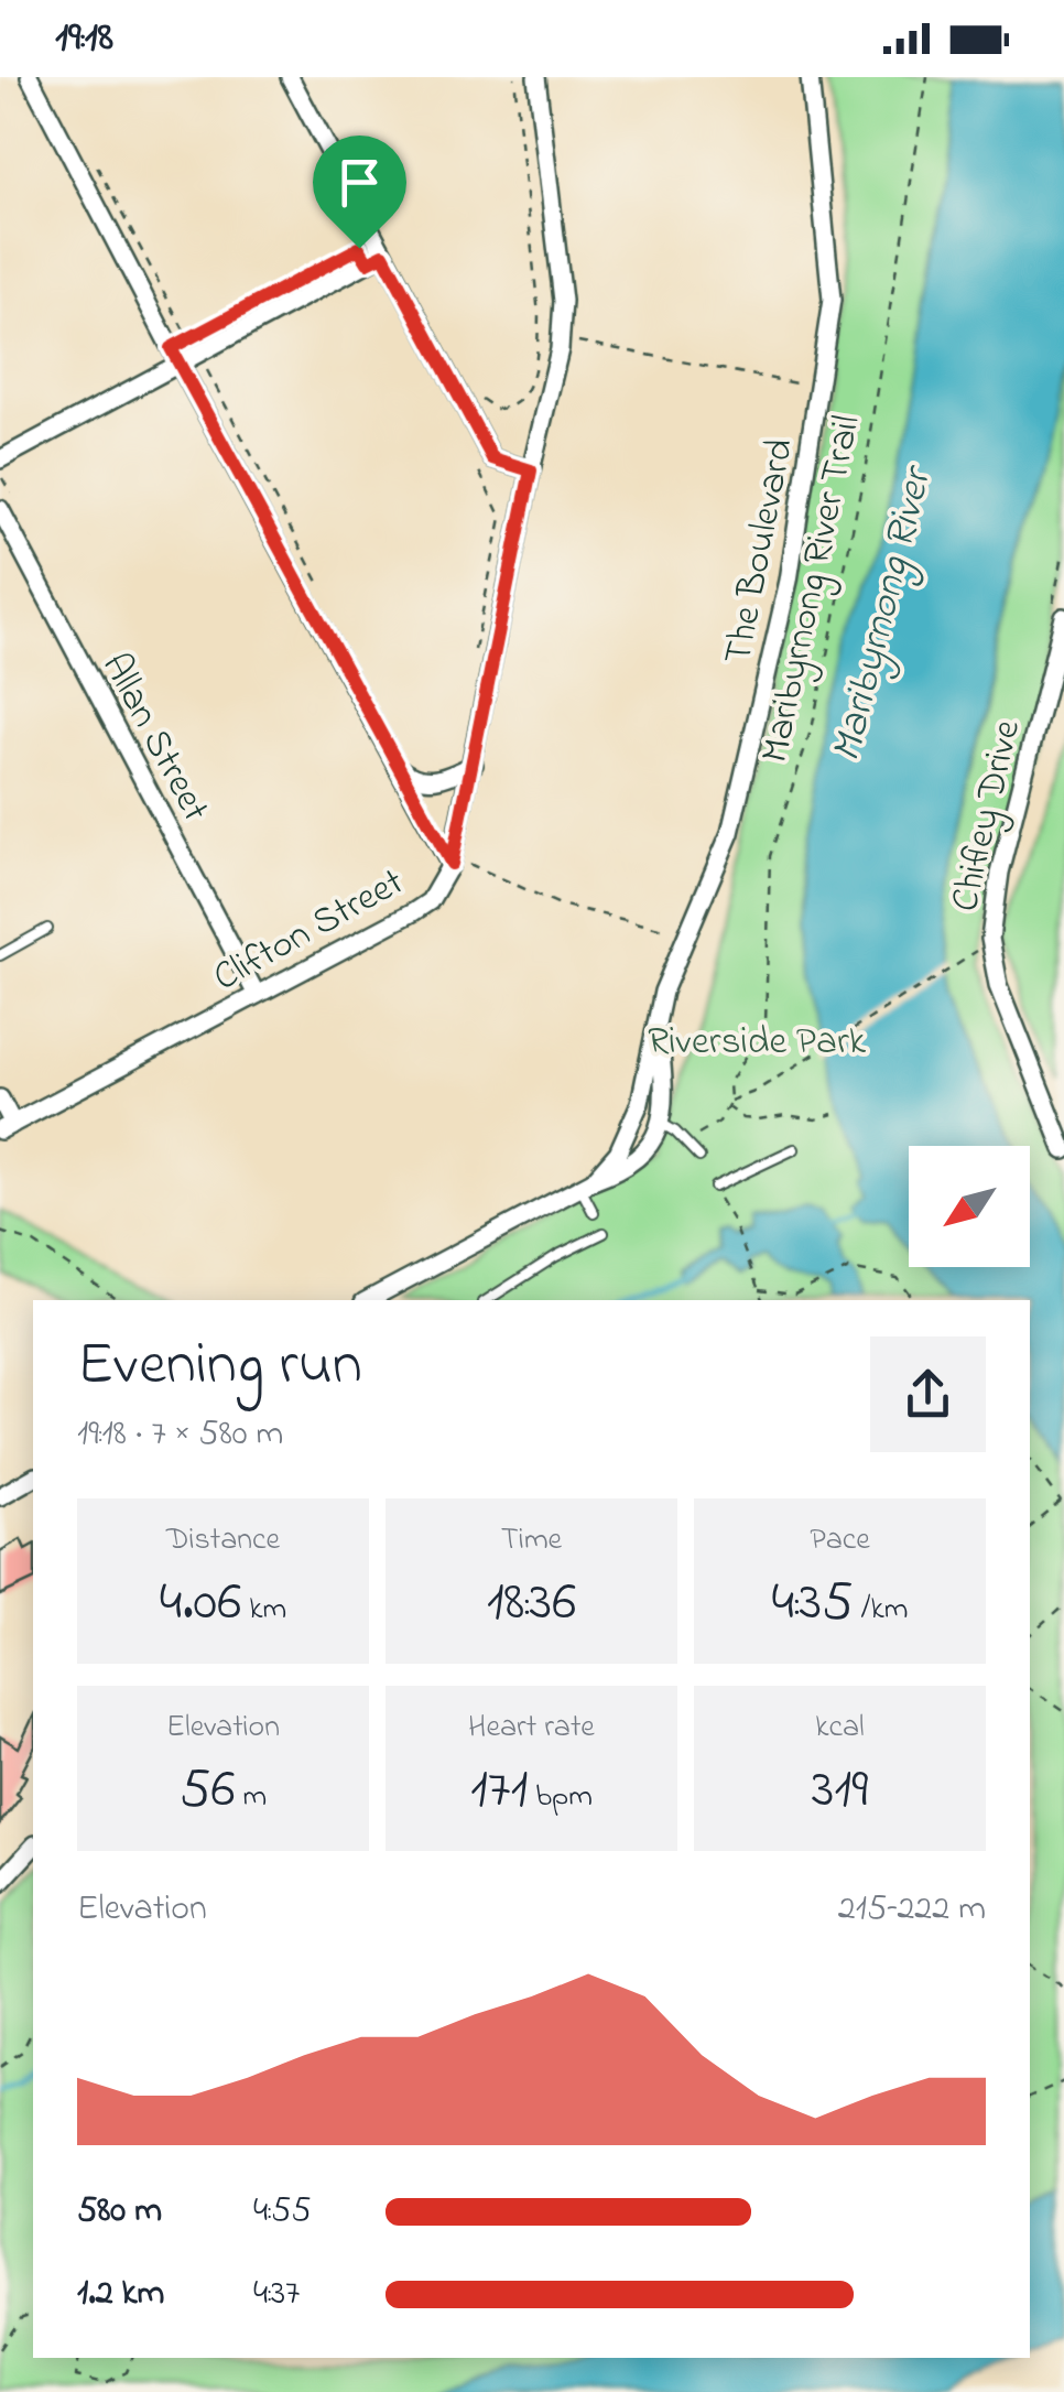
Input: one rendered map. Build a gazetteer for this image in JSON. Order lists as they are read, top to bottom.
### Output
{
  "streets": {
    "street": [
      "The Boulevard",
      "Allan Street",
      "Chifley Drive",
      "Clifton Street"
    ],
    "path": ["Maribyrnong River Trail"]
  },
  "crossings": [
    ["Allan Street", "Clifton Street"]
  ],
  "water": ["Maribyrnong River"],
  "parks": ["Riverside Park"],
  "north": "bottom left",
  "page": {
    "status": "19:18",
    "heading": ["Evening run", "19:18 · 7 × 580 m"],
    "stats": [
      ["Distance", "4.06 km"],
      ["Time", "18:36"],
      ["Pace", "4:35 /km"],
      ["Elevation", "56 m"],
      ["Heart rate", "171 bpm"],
      ["kcal", "319"]
    ],
    "chart": ["Elevation", "215–222 m"],
    "list": [
      {
        "name": "580 m",
        "note": "4:55"
      },
      {
        "name": "1.2 km",
        "note": "4:37"
      }
    ]
  }
}
